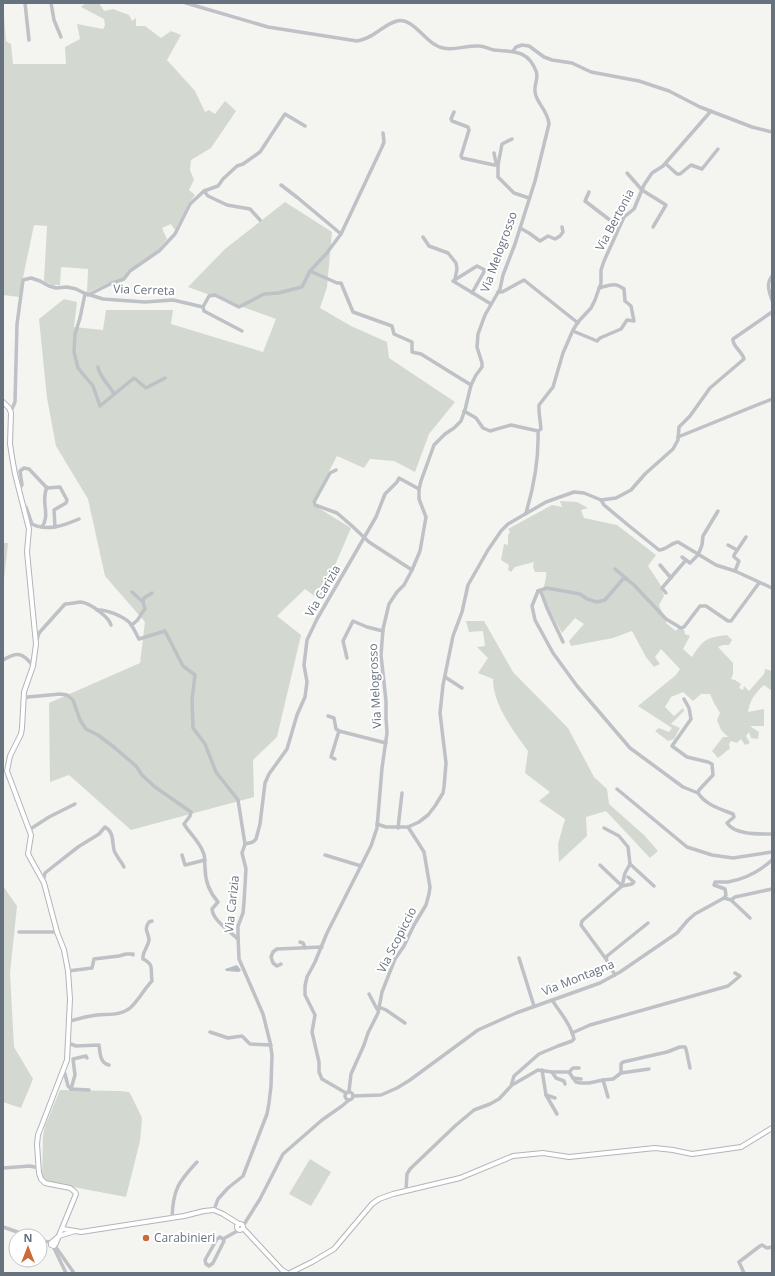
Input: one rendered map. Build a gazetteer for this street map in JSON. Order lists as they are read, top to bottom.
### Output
{
  "streets": {
    "street": [
      "Via Bertonia",
      "Via Melogrosso",
      "Via Cerreta",
      "Via Carizia",
      "Via Scopiccio",
      "Via Montagna"
    ]
  },
  "crossings": [
    ["Via Melogrosso", "Via Carizia"],
    ["Via Melogrosso", "Via Scopiccio"],
    ["Via Melogrosso", "Via Montagna"],
    ["Via Scopiccio", "Via Montagna"]
  ],
  "places": ["Carabinieri"],
  "north": "top"
}
